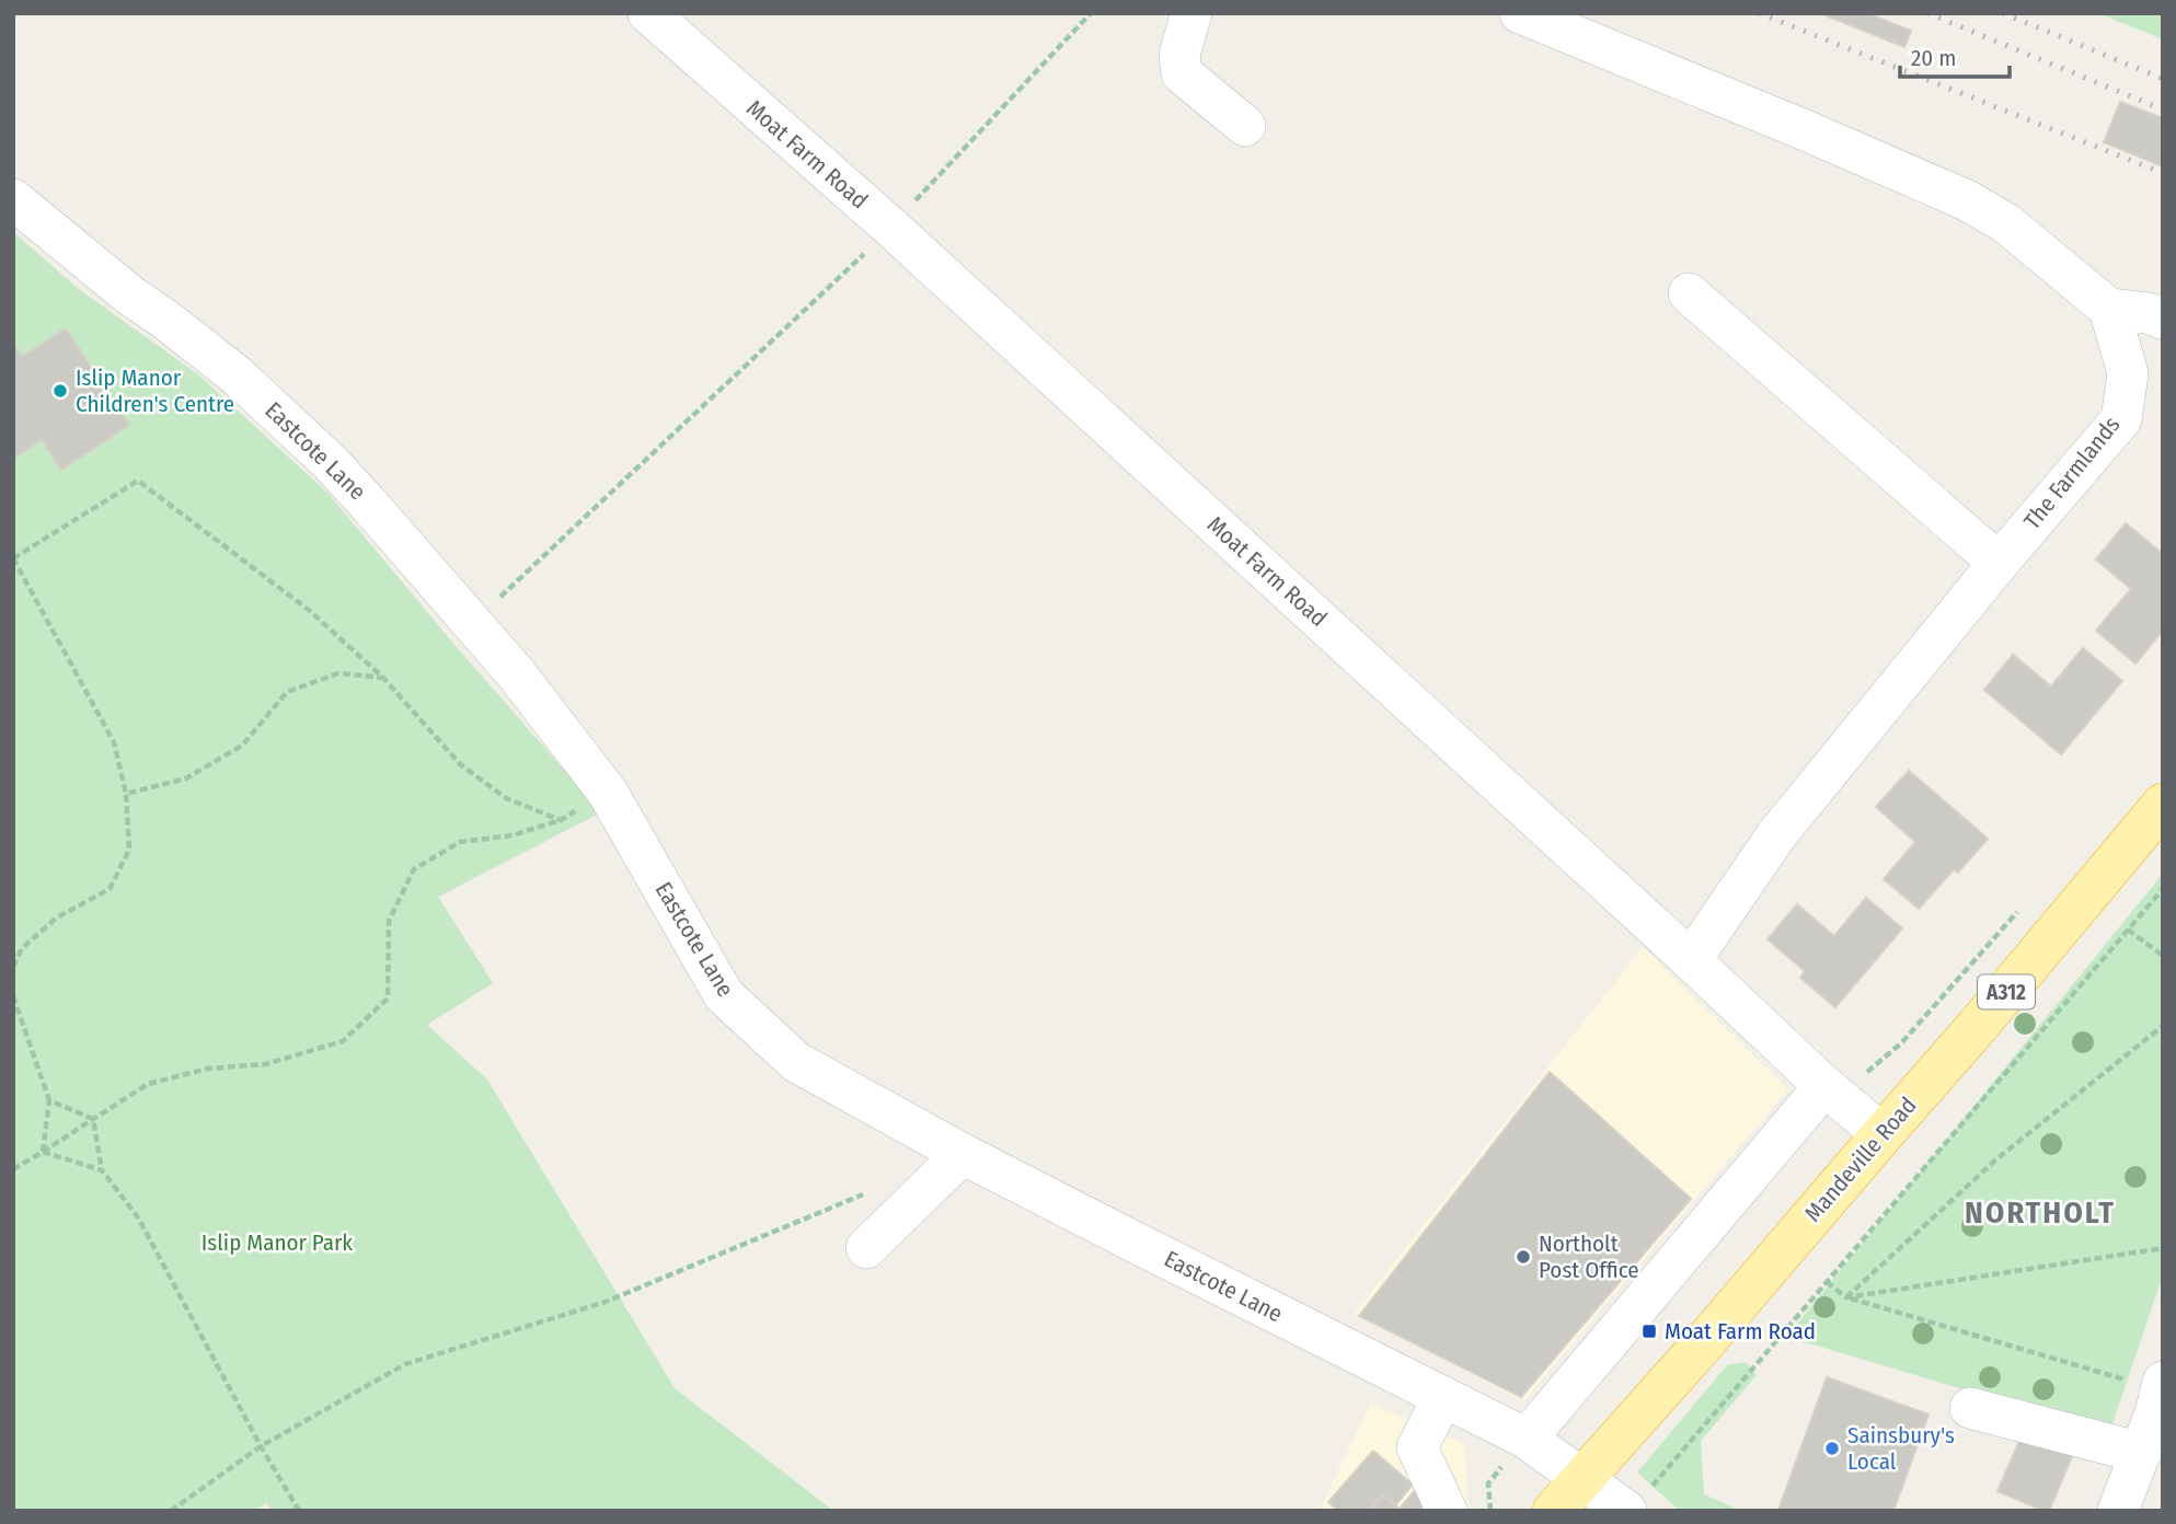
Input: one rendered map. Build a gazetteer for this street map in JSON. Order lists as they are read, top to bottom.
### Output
{
  "streets": {
    "main road": ["A312", "Mandeville Road"],
    "street": ["Moat Farm Road", "Eastcote Lane", "The Farmlands"]
  },
  "crossings": [
    ["Moat Farm Road", "The Farmlands"],
    ["Moat Farm Road", "Mandeville Road"],
    ["Eastcote Lane", "Mandeville Road"]
  ],
  "districts": ["NORTHOLT"],
  "parks": ["Islip Manor Park"],
  "places": {
    "other": ["Islip Manor Children's Centre", "Northolt Post Office", "Sainsbury's Local"],
    "transit": ["Moat Farm Road"]
  },
  "scale_bar": "20 m"
}
